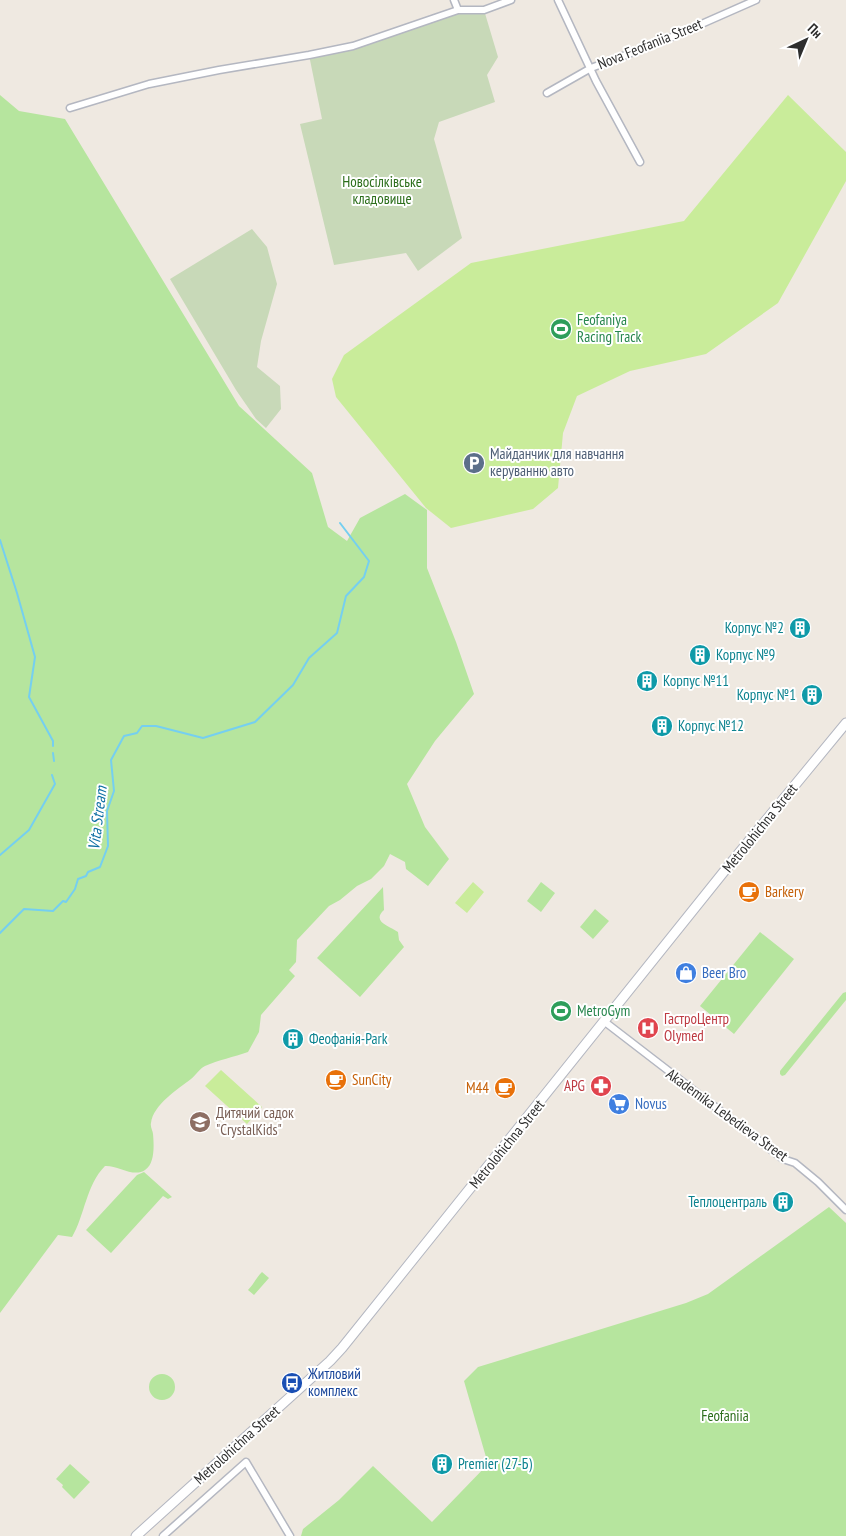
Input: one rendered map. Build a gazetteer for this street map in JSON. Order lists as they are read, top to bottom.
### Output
{
  "streets": {
    "street": ["Nova Feofaniia Street", "Metrolohichna Street", "Akademika Lebedieva Street"]
  },
  "crossings": [
    ["Metrolohichna Street", "Akademika Lebedieva Street"]
  ],
  "water": ["Vita Stream"],
  "parks": ["Новосілківське кладовище", "Feofaniia"],
  "places": {
    "sports": ["Feofaniya Racing Track", "MetroGym"],
    "parking": ["Майданчик для навчання керуванню авто"],
    "building": [
      "Корпус №2",
      "Корпус №9",
      "Корпус №11",
      "Корпус №1",
      "Корпус №12",
      "Феофанія-Park",
      "Теплоцентраль",
      "Premier (27-Б)"
    ],
    "cafe": ["Barkery", "SunCity", "M44"],
    "shop": ["Beer Bro"],
    "hospital": ["ГастроЦентр Olymed"],
    "pharmacy": ["APG"],
    "supermarket": ["Novus"],
    "school or university": ["Дитячий садок \"CrystalKids\""],
    "bus stop": ["Житловий комплекс"]
  },
  "north": "top right"
}
